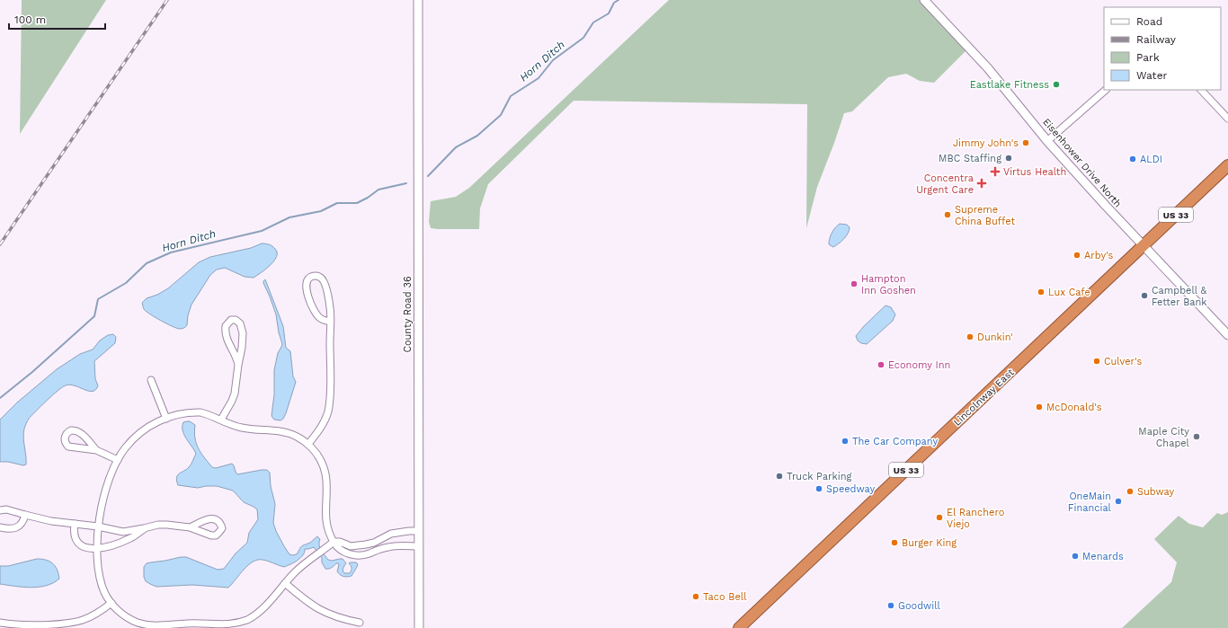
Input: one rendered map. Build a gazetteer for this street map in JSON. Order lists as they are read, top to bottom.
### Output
{
  "streets": {
    "highway": ["US 33", "Lincolnway East"],
    "street": ["Eisenhower Drive North", "County Road 36"]
  },
  "crossings": [
    ["Eisenhower Drive North", "Lincolnway East"]
  ],
  "water": ["Horn Ditch"],
  "places": {
    "other": [
      "Eastlake Fitness",
      "Jimmy John's",
      "MBC Staffing",
      "ALDI",
      "Supreme China Buffet",
      "Arby's",
      "Hampton Inn Goshen",
      "Lux Cafe",
      "Campbell & Fetter Bank",
      "Dunkin'",
      "Culver's",
      "Economy Inn",
      "McDonald's",
      "Maple City Chapel",
      "The Car Company",
      "Truck Parking",
      "Speedway",
      "Subway",
      "OneMain Financial",
      "El Ranchero Viejo",
      "Burger King",
      "Menards",
      "Taco Bell",
      "Goodwill"
    ],
    "health": ["Virtus Health", "Concentra Urgent Care"]
  },
  "legend": [
    "Road",
    "Railway",
    "Park",
    "Water"
  ],
  "scale_bar": "100 m"
}
